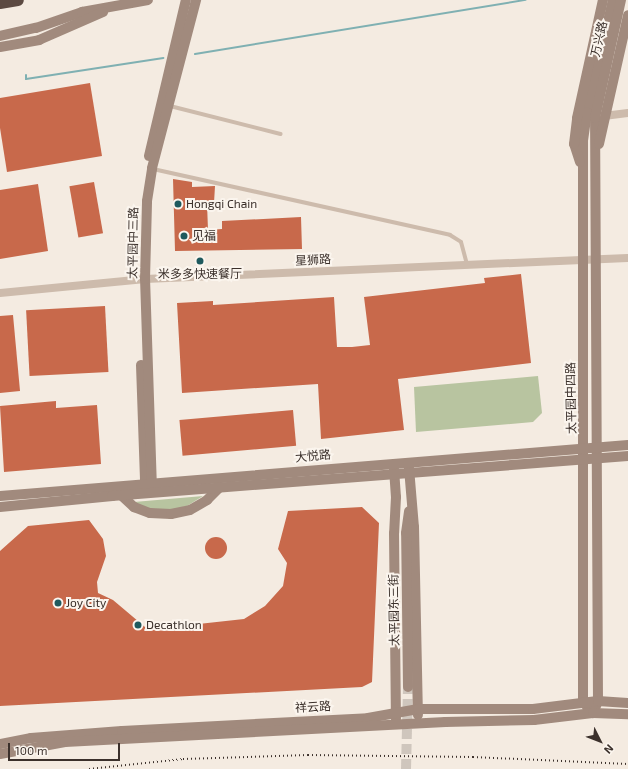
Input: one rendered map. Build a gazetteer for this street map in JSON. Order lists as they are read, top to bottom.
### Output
{
  "streets": {
    "street": [
      "万兴路",
      "太平园中三路",
      "星狮路",
      "太平园中四路",
      "大悦路",
      "太平园东三街",
      "祥云路"
    ]
  },
  "crossings": [
    ["万兴路", "太平园中四路"],
    ["太平园中三路", "星狮路"],
    ["太平园中三路", "大悦路"],
    ["星狮路", "太平园中四路"],
    ["太平园中四路", "大悦路"],
    ["太平园中四路", "祥云路"]
  ],
  "places": [
    "Hongqi Chain",
    "见福",
    "米多多快速餐厅",
    "Joy City",
    "Decathlon"
  ],
  "scale_bar": "100 m",
  "north": "bottom right"
}
